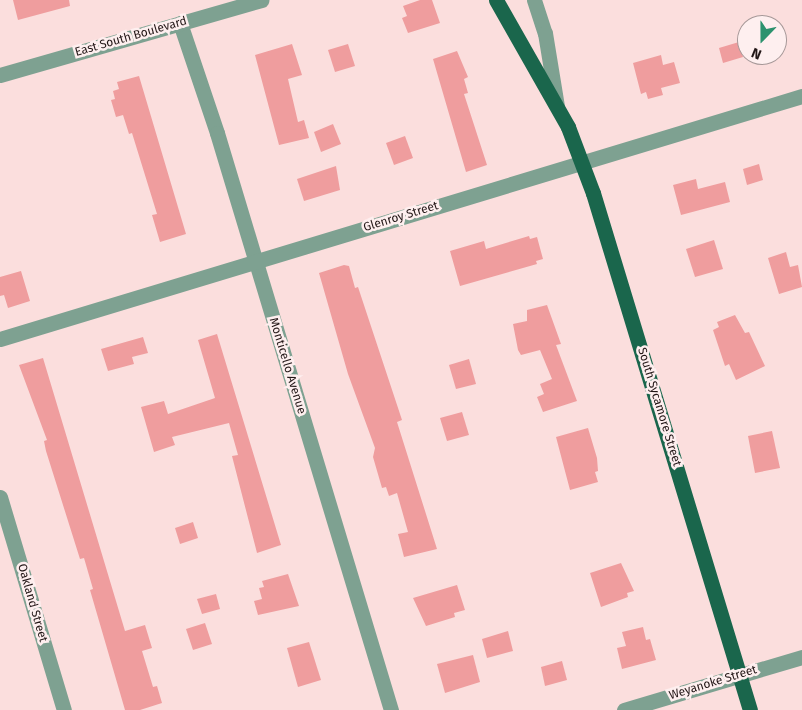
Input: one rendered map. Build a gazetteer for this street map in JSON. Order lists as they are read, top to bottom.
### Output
{
  "streets": {
    "main road": ["South Sycamore Street"],
    "street": [
      "East South Boulevard",
      "Glenroy Street",
      "Monticello Avenue",
      "Oakland Street",
      "Weyanoke Street"
    ]
  },
  "crossings": [
    ["East South Boulevard", "Monticello Avenue"],
    ["Glenroy Street", "Monticello Avenue"],
    ["Glenroy Street", "South Sycamore Street"],
    ["South Sycamore Street", "Weyanoke Street"]
  ],
  "north": "bottom"
}
